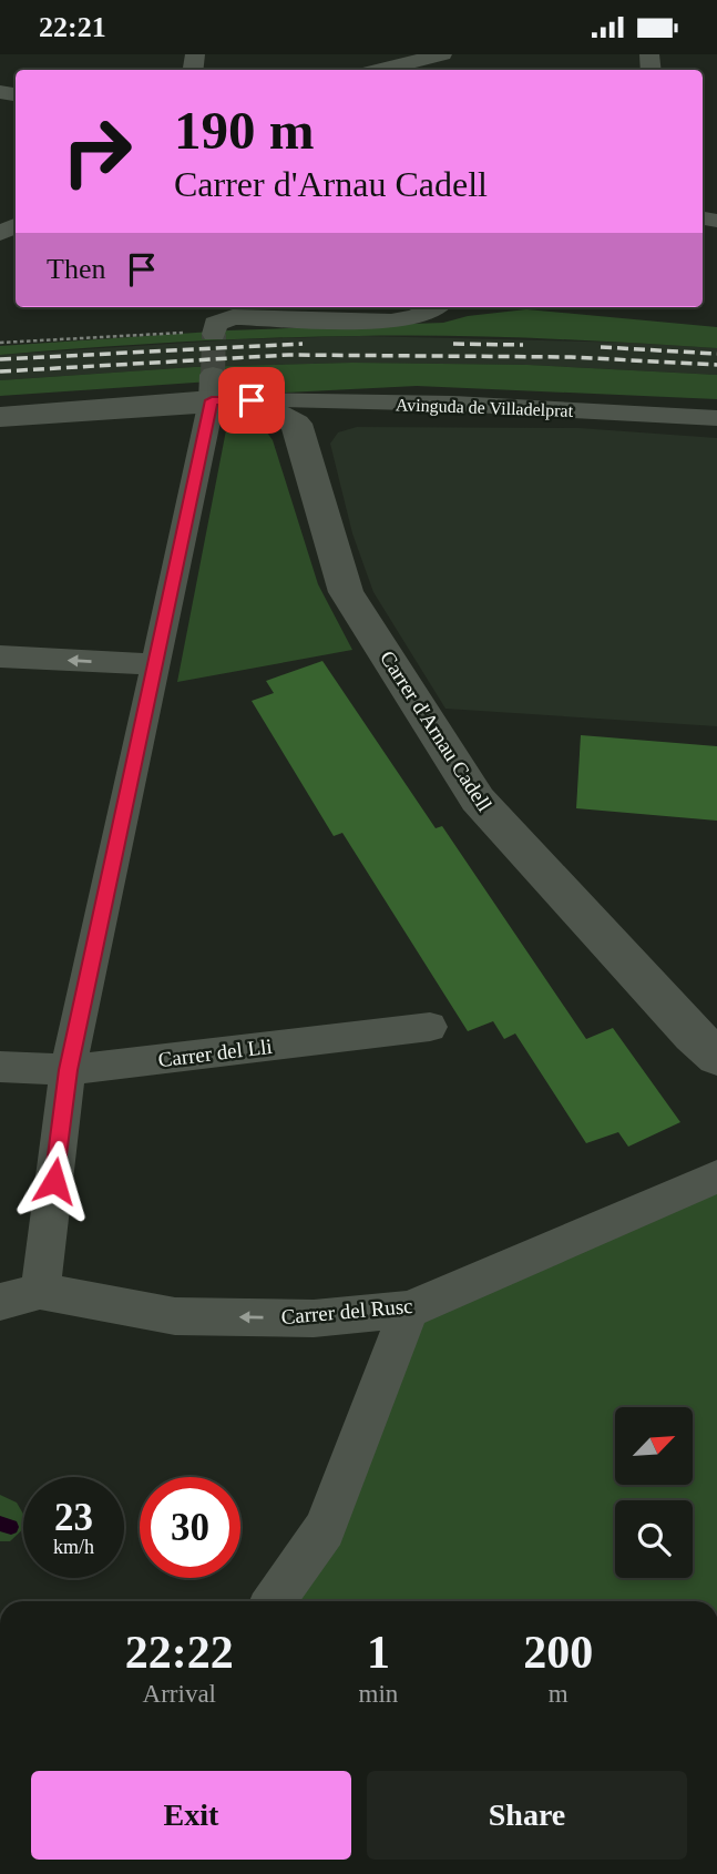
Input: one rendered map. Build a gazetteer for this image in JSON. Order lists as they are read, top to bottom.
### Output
{
  "streets": {
    "street": [
      "Avinguda de Villadelprat",
      "Carrer d'Arnau Cadell",
      "Carrer del Lli",
      "Carrer del Rusc"
    ]
  },
  "crossings": [
    ["Avinguda de Villadelprat", "Carrer d'Arnau Cadell"]
  ],
  "one_way": ["Carrer del Rusc"],
  "north": "top right",
  "page": {
    "status": "22:21",
    "turn": ["190 m", "Carrer d'Arnau Cadell"],
    "then": "Then",
    "speed": "23 km/h",
    "limit": "30",
    "eta": [
      "22:22",
      "Arrival",
      "1",
      "min",
      "200",
      "m"
    ],
    "buttons": ["Exit", "Share"]
  }
}
